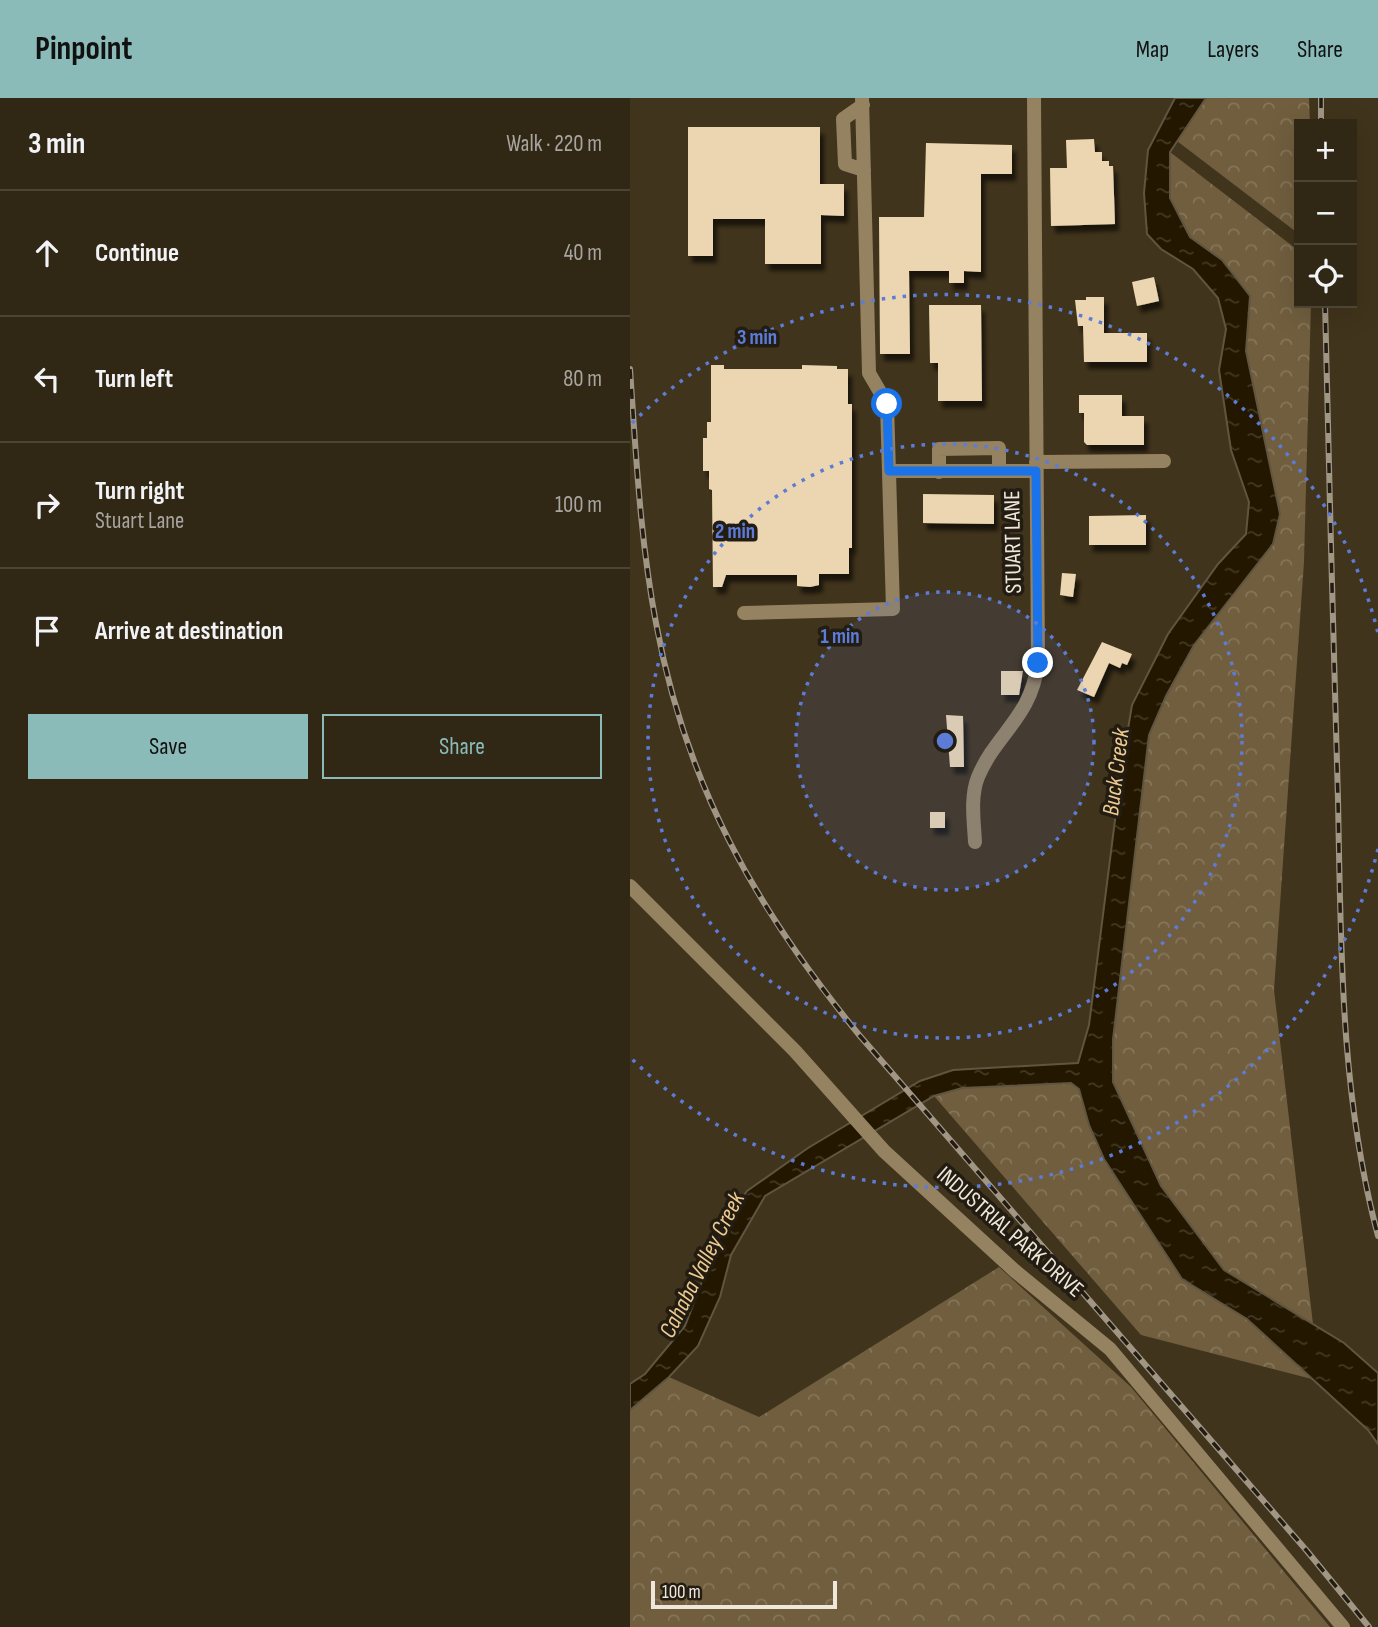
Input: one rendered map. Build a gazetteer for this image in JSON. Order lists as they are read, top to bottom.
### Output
{
  "streets": {
    "street": ["STUART LANE", "INDUSTRIAL PARK DRIVE"]
  },
  "water": ["Buck Creek", "Cahaba Valley Creek"],
  "scale_bar": "100 m",
  "page": {
    "header": "Pinpoint",
    "nav": ["Map", "Layers", "Share"],
    "heading": ["3 min", "Walk · 220 m"],
    "map_buttons": ["+", "−"],
    "list": [
      ["Continue", "40 m"],
      ["Turn left", "80 m"],
      ["Turn right", "Stuart Lane", "100 m"],
      "Arrive at destination"
    ],
    "buttons": ["Save", "Share"],
    "scale": "100 m"
  },
  "rings": ["3 min", "2 min", "1 min"]
}
